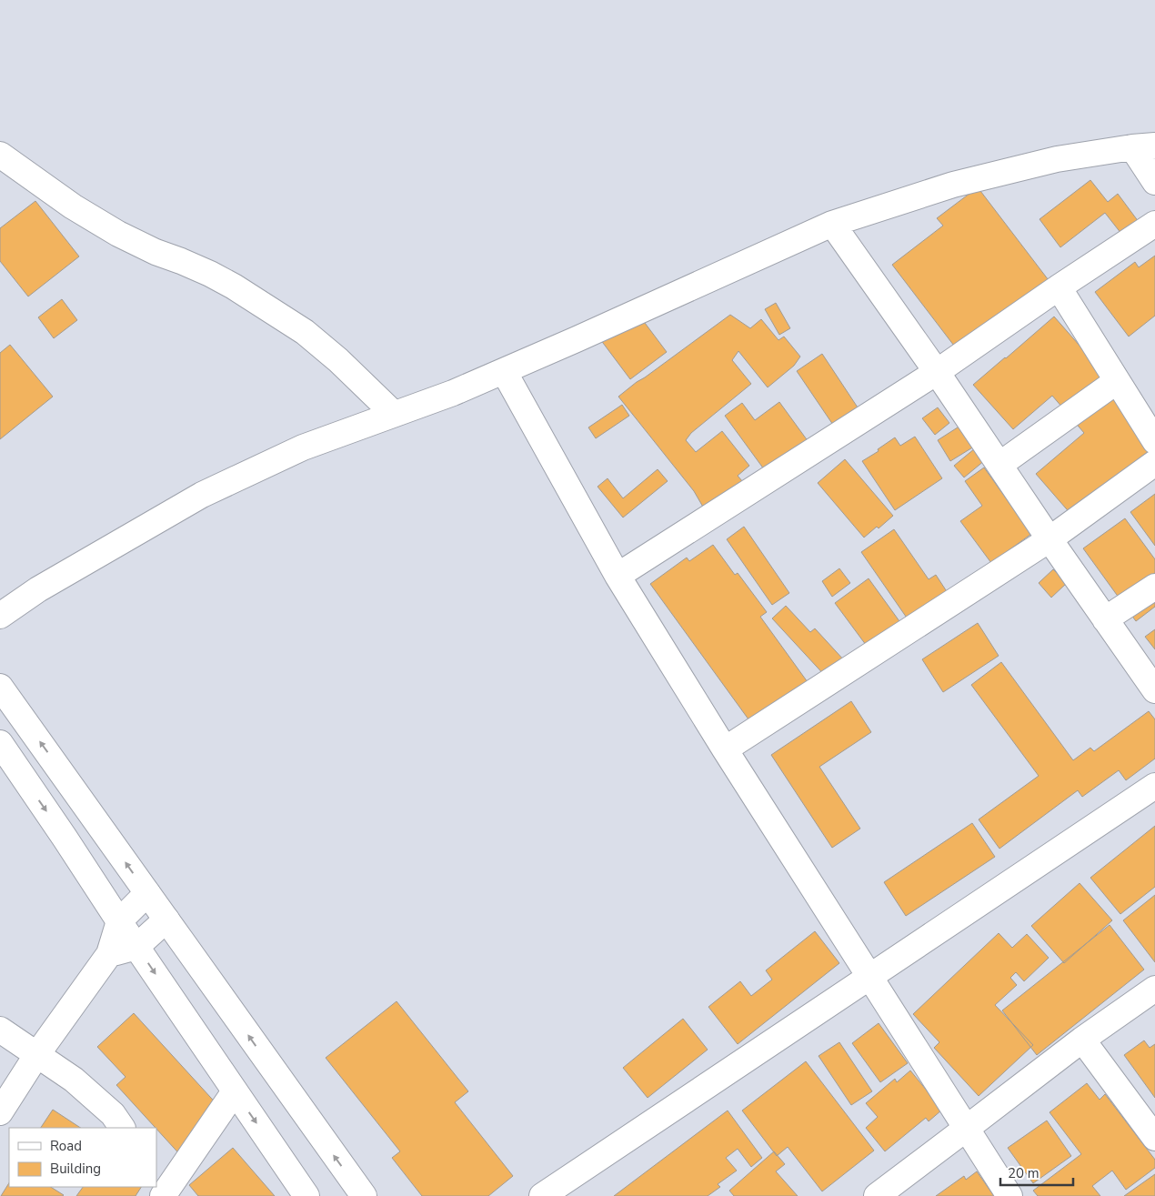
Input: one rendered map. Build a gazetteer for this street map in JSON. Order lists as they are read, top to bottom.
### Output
{
  "legend": ["Road", "Building"],
  "scale_bar": "20 m"
}
